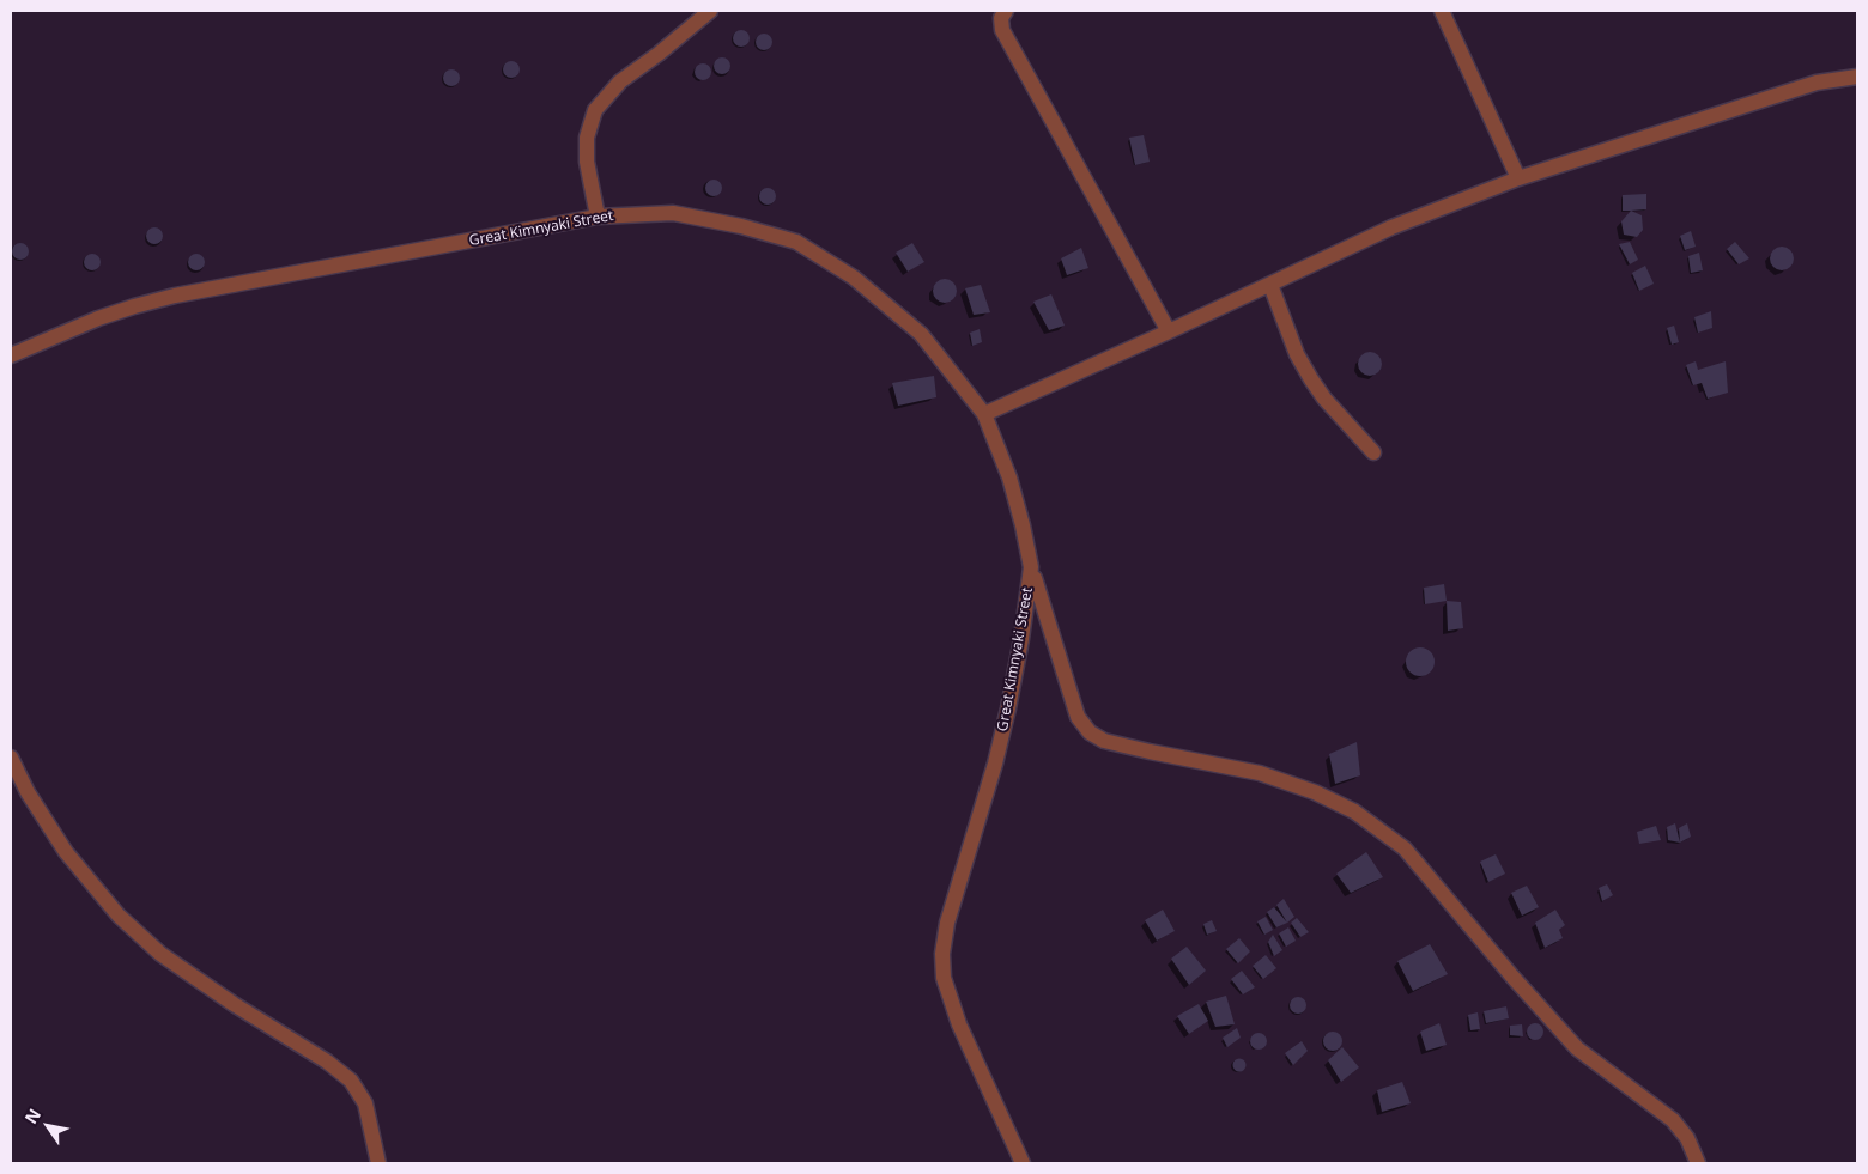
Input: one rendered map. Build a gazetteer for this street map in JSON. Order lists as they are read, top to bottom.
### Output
{
  "streets": {
    "street": ["Great Kimnyaki Street"]
  },
  "north": "top left"
}
